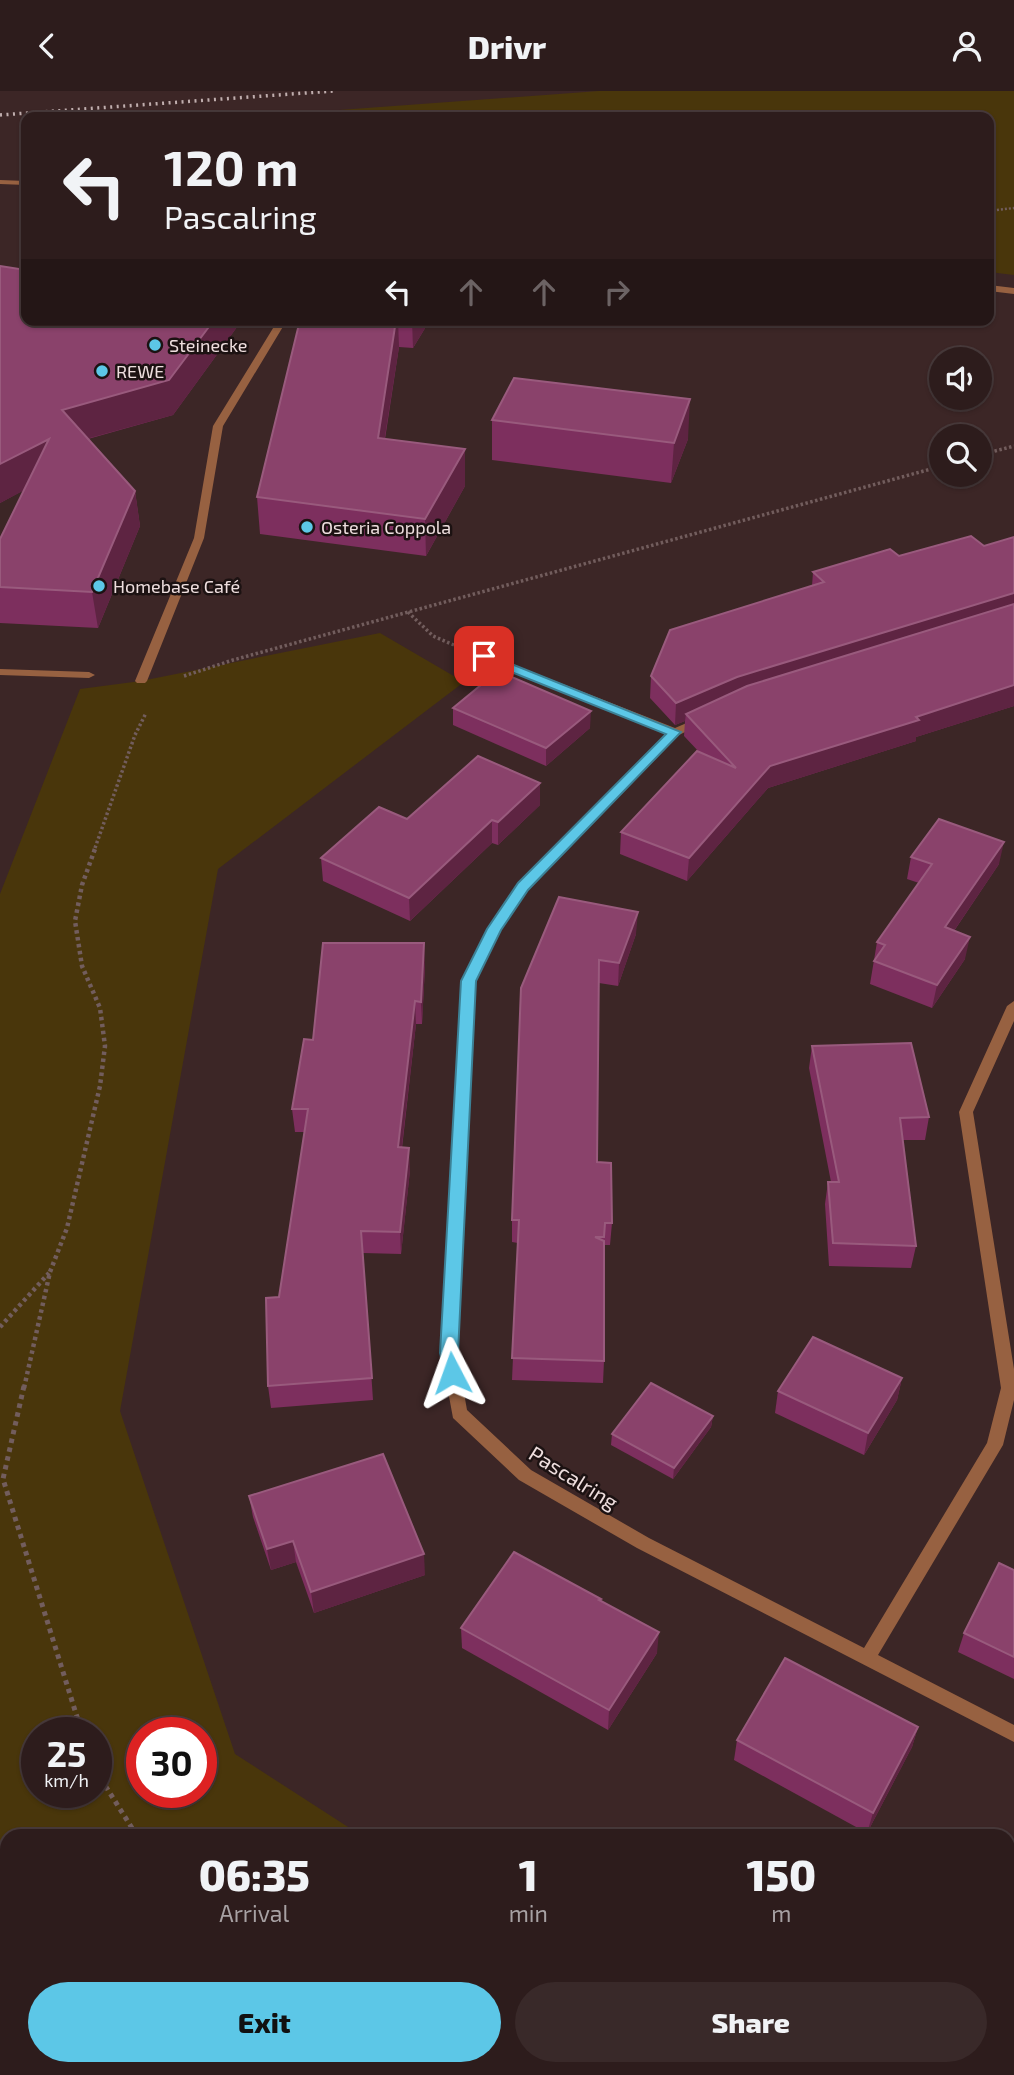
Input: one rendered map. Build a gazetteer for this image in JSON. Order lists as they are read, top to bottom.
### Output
{
  "streets": {
    "street": ["Pascalring"]
  },
  "places": [
    "Steinecke",
    "REWE",
    "Osteria Coppola",
    "Homebase Café"
  ],
  "page": {
    "header": "Drivr",
    "turn": ["120 m", "Pascalring"],
    "speed": "25 km/h",
    "limit": "30",
    "eta": [
      "06:35",
      "Arrival",
      "1",
      "min",
      "150",
      "m"
    ],
    "buttons": ["Exit", "Share"]
  }
}
